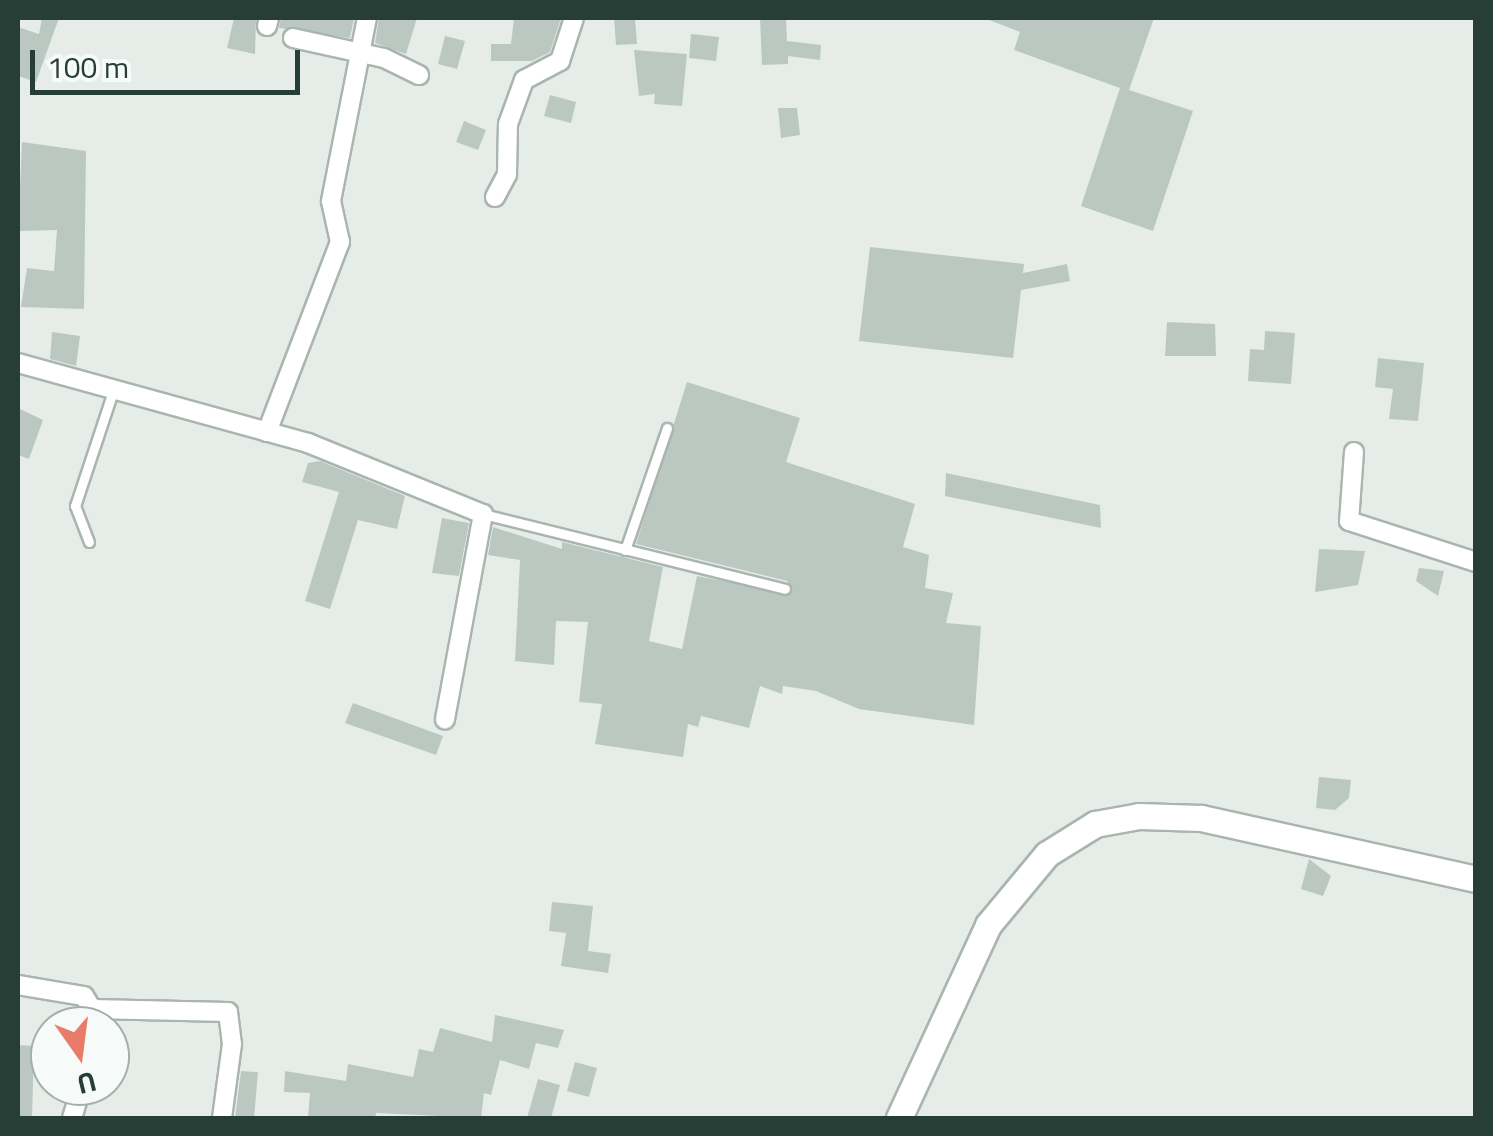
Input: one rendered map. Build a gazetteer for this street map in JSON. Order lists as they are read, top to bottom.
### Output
{
  "scale_bar": "100 m",
  "north": "bottom"
}
